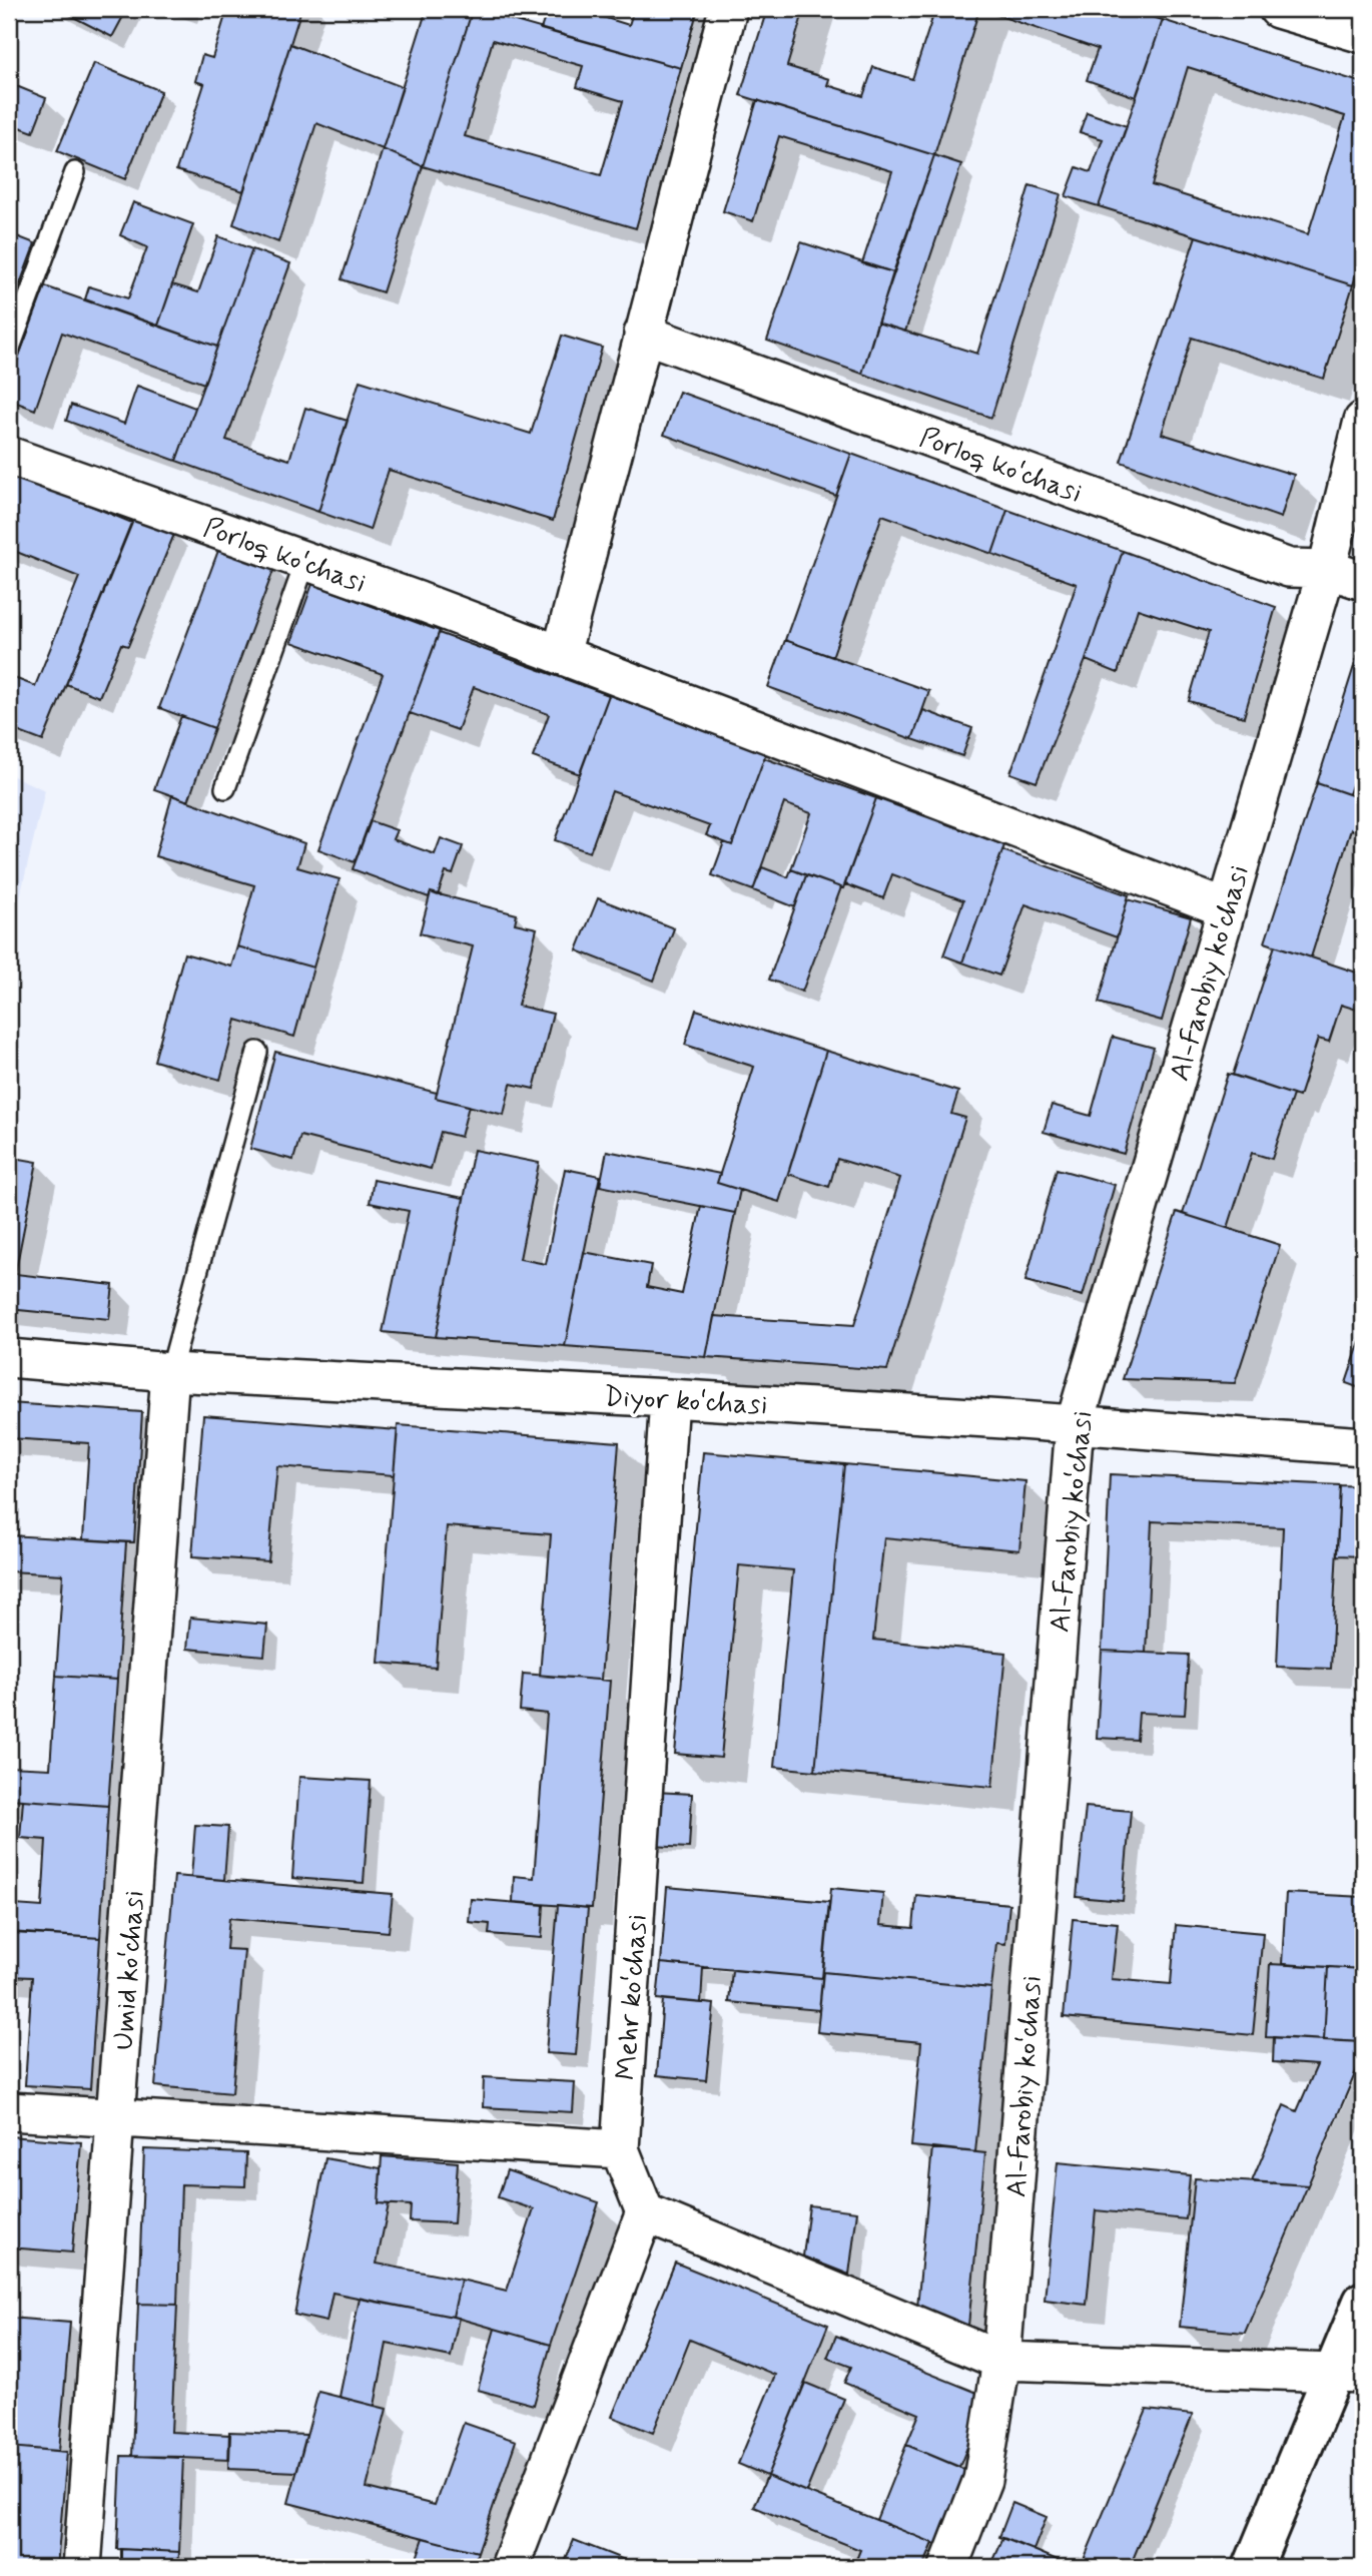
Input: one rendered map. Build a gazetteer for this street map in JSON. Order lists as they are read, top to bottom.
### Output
{
  "streets": {
    "street": [
      "Porloq koʻchasi",
      "Al-Farobiy koʻchasi",
      "Diyor koʻchasi",
      "Umid koʻchasi",
      "Mehr koʻchasi"
    ]
  },
  "crossings": [
    ["Porloq koʻchasi", "Al-Farobiy koʻchasi"],
    ["Al-Farobiy koʻchasi", "Diyor koʻchasi"],
    ["Diyor koʻchasi", "Umid koʻchasi"],
    ["Diyor koʻchasi", "Mehr koʻchasi"]
  ]
}
